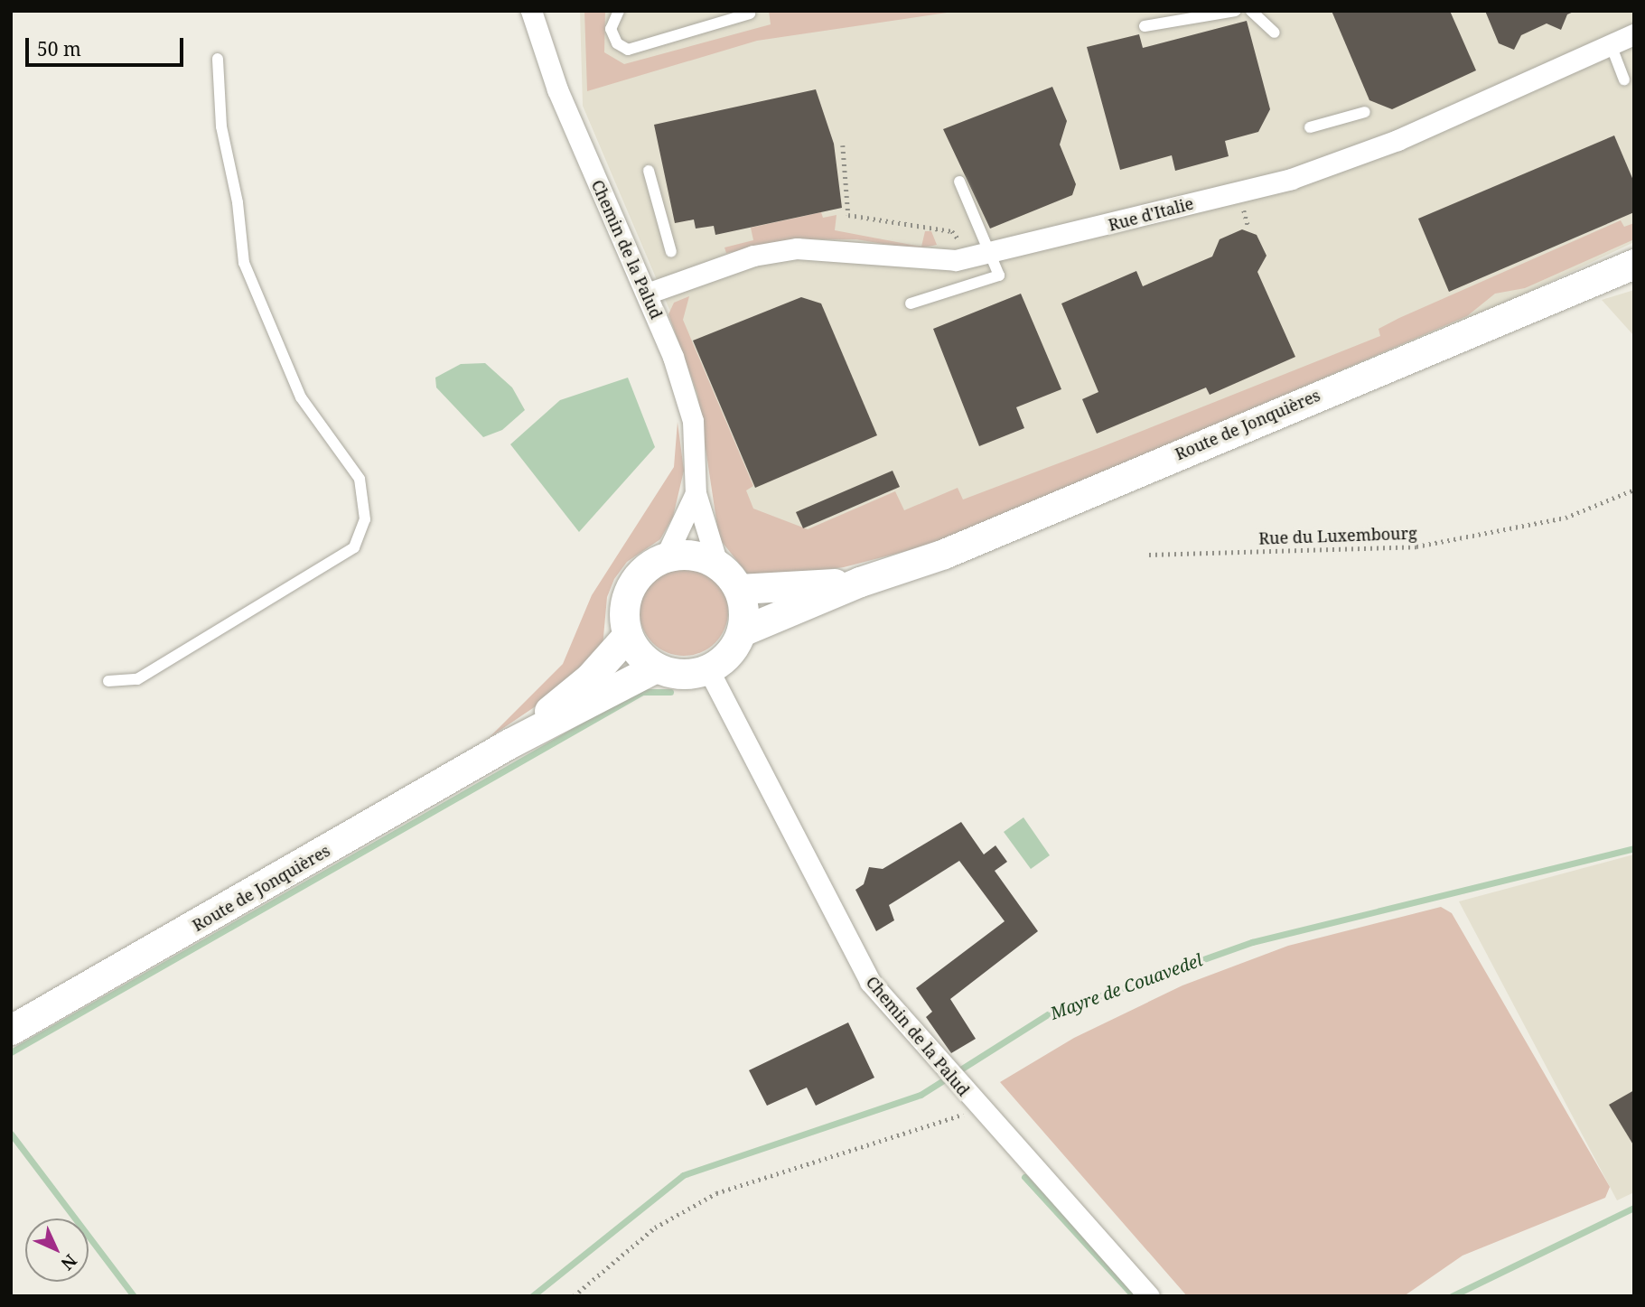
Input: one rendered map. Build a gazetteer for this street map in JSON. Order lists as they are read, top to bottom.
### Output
{
  "streets": {
    "main road": ["Route de Jonquières"],
    "street": ["Rue d'Italie", "Chemin de la Palud"],
    "path": ["Rue du Luxembourg"]
  },
  "crossings": [
    ["Rue d'Italie", "Chemin de la Palud"],
    ["Chemin de la Palud", "Route de Jonquières"]
  ],
  "water": ["Mayre de Couavedel"],
  "scale_bar": "50 m",
  "north": "bottom right"
}
